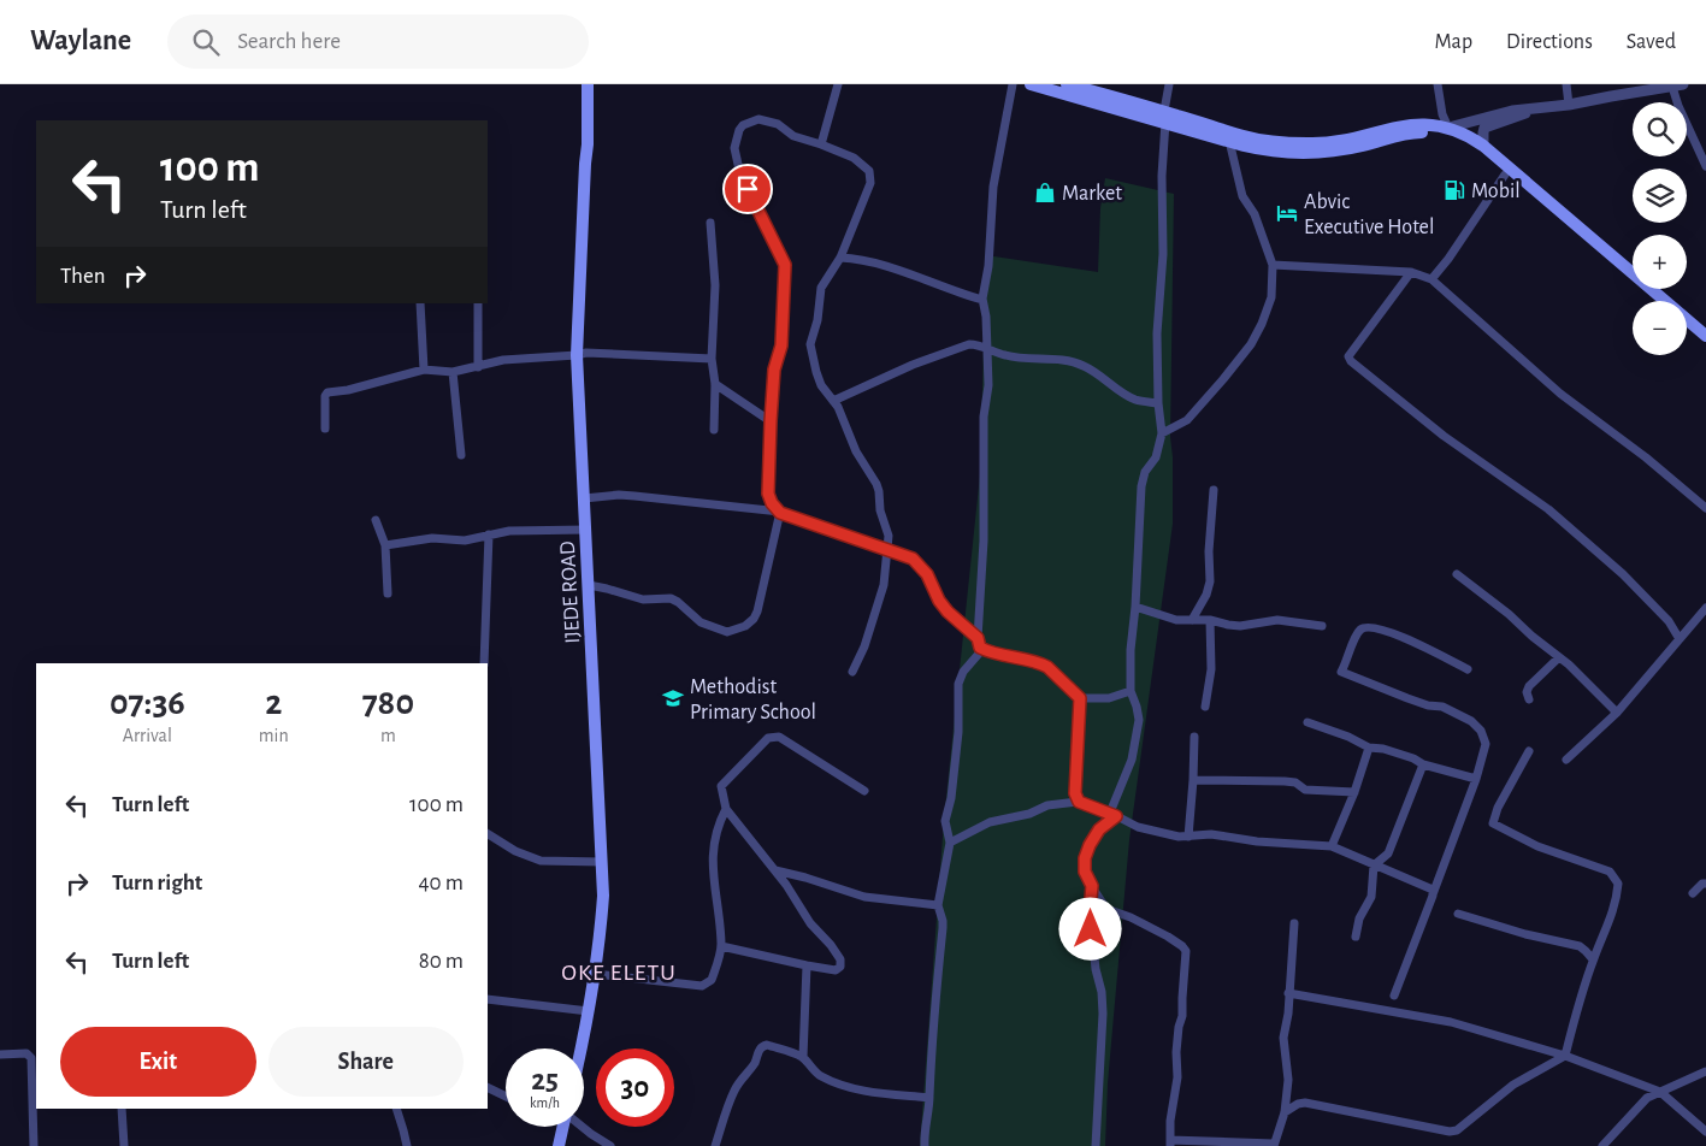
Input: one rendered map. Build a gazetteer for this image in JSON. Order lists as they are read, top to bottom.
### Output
{
  "streets": {
    "main road": ["IJEDE ROAD"]
  },
  "districts": ["OKE ELETU"],
  "places": {
    "fuel station": ["Mobil"],
    "shop": ["Market"],
    "hotel": ["Abvic Executive Hotel"],
    "school or university": ["Methodist Primary School"]
  },
  "page": {
    "header": "Waylane",
    "search": "Search here",
    "nav": ["Map", "Directions", "Saved"],
    "map_buttons": ["+", "−"],
    "turn": ["100 m", "Turn left"],
    "then": "Then",
    "eta": [
      "07:36",
      "Arrival",
      "2",
      "min",
      "780",
      "m"
    ],
    "list": [
      {
        "name": "Turn left",
        "value": "100 m"
      },
      {
        "name": "Turn right",
        "value": "40 m"
      },
      {
        "name": "Turn left",
        "value": "80 m"
      }
    ],
    "buttons": ["Exit", "Share"],
    "speed": "25 km/h",
    "limit": "30"
  }
}
